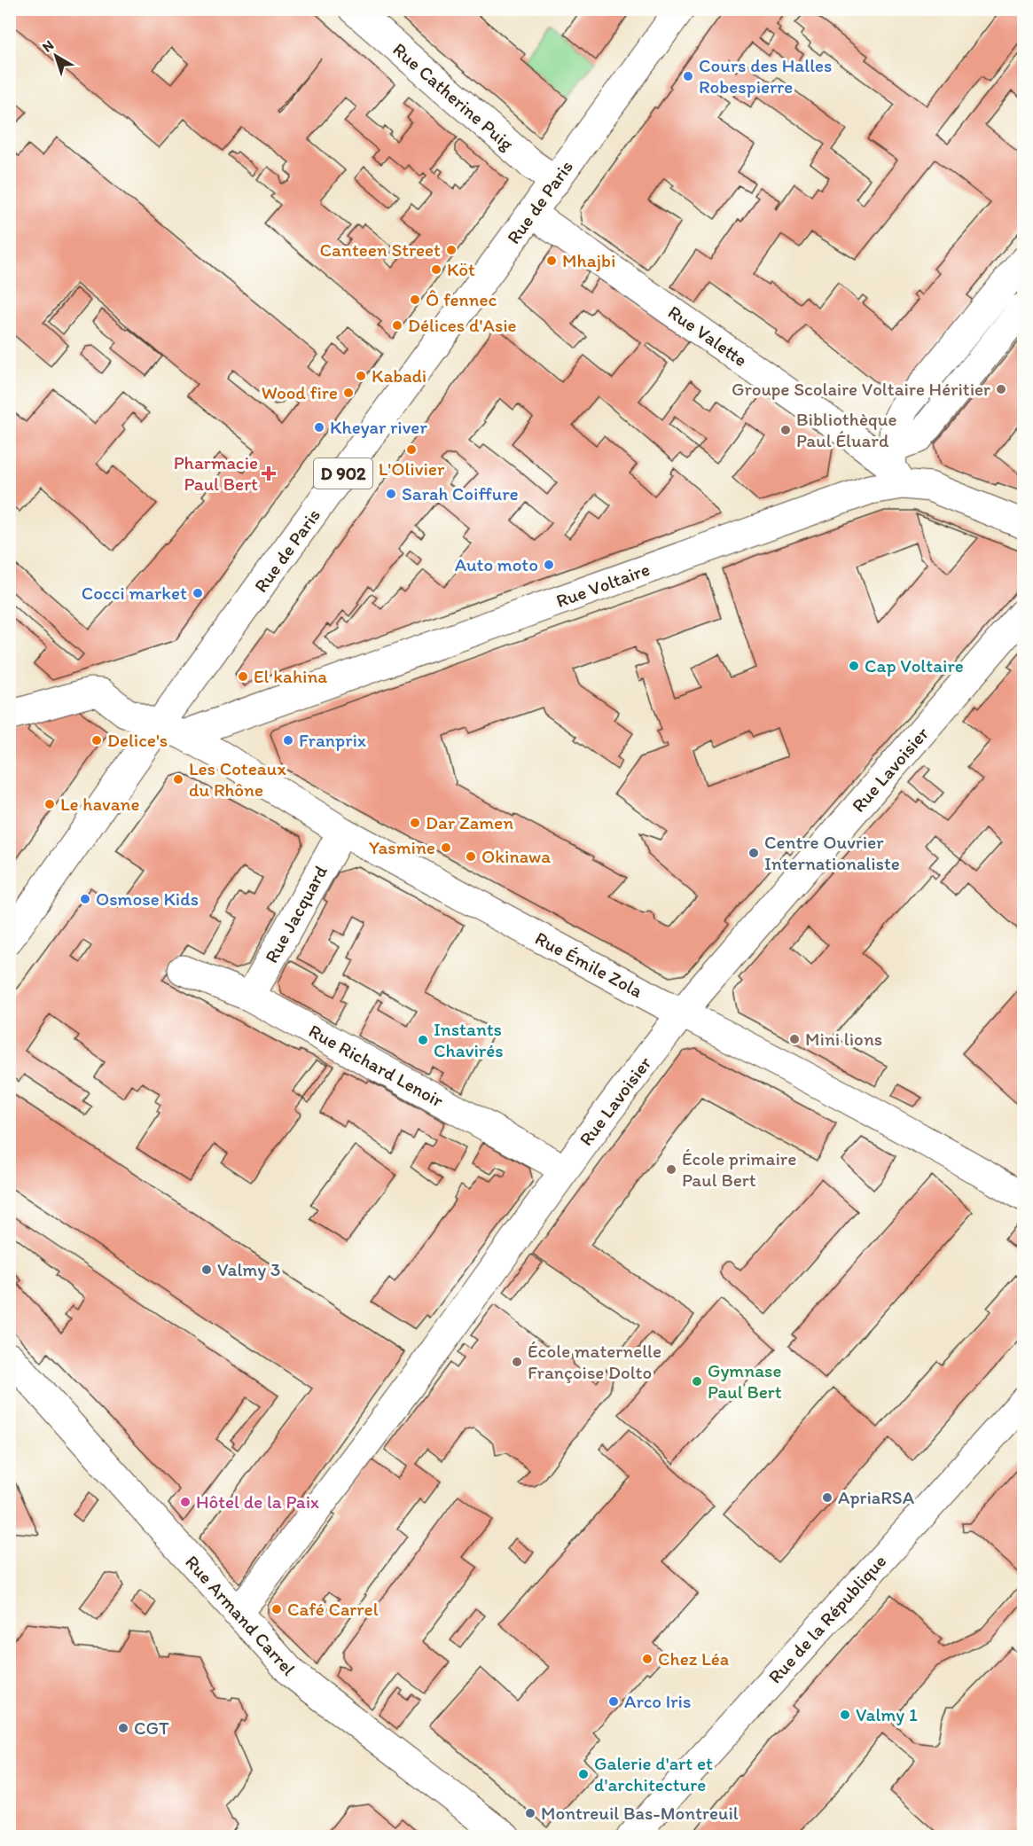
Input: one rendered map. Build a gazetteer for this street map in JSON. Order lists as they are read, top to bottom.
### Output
{
  "streets": {
    "street": [
      "Rue Catherine Puig",
      "Rue de Paris",
      "Rue Valette",
      "D 902",
      "Rue Voltaire",
      "Rue Lavoisier",
      "Rue Jacquard",
      "Rue Émile Zola",
      "Rue Richard Lenoir",
      "Rue Armand Carrel",
      "Rue de la République"
    ]
  },
  "crossings": [
    ["Rue Catherine Puig", "Rue de Paris"],
    ["Rue de Paris", "Rue Valette"],
    ["Rue de Paris", "Rue Voltaire"],
    ["Rue de Paris", "Rue Émile Zola"],
    ["Rue Valette", "Rue Voltaire"],
    ["Rue Voltaire", "Rue Émile Zola"],
    ["Rue Lavoisier", "Rue Émile Zola"],
    ["Rue Lavoisier", "Rue Richard Lenoir"],
    ["Rue Lavoisier", "Rue Armand Carrel"],
    ["Rue Jacquard", "Rue Émile Zola"],
    ["Rue Jacquard", "Rue Richard Lenoir"]
  ],
  "places": {
    "other": [
      "Cours des Halles Robespierre",
      "Canteen Street",
      "Mhajbi",
      "Köt",
      "Ô fennec",
      "Délices d'Asie",
      "Kabadi",
      "Groupe Scolaire Voltaire Héritier",
      "Wood fire",
      "Kheyar river",
      "Bibliothèque Paul Éluard",
      "L'Olivier",
      "Sarah Coiffure",
      "Auto moto",
      "Cocci market",
      "Cap Voltaire",
      "El kahina",
      "Delice's",
      "Franprix",
      "Les Coteaux du Rhône",
      "Le havane",
      "Dar Zamen",
      "Yasmine",
      "Centre Ouvrier Internationaliste",
      "Okinawa",
      "Osmose Kids",
      "Mini lions",
      "Instants Chavirés",
      "École primaire Paul Bert",
      "Valmy 3",
      "École maternelle Françoise Dolto",
      "Gymnase Paul Bert",
      "ApriaRSA",
      "Hôtel de la Paix",
      "Café Carrel",
      "Chez Léa",
      "Arco Iris",
      "Valmy 1",
      "CGT",
      "Galerie d'art et d'architecture",
      "Montreuil Bas-Montreuil"
    ],
    "health": ["Pharmacie Paul Bert"]
  },
  "north": "top left"
}
